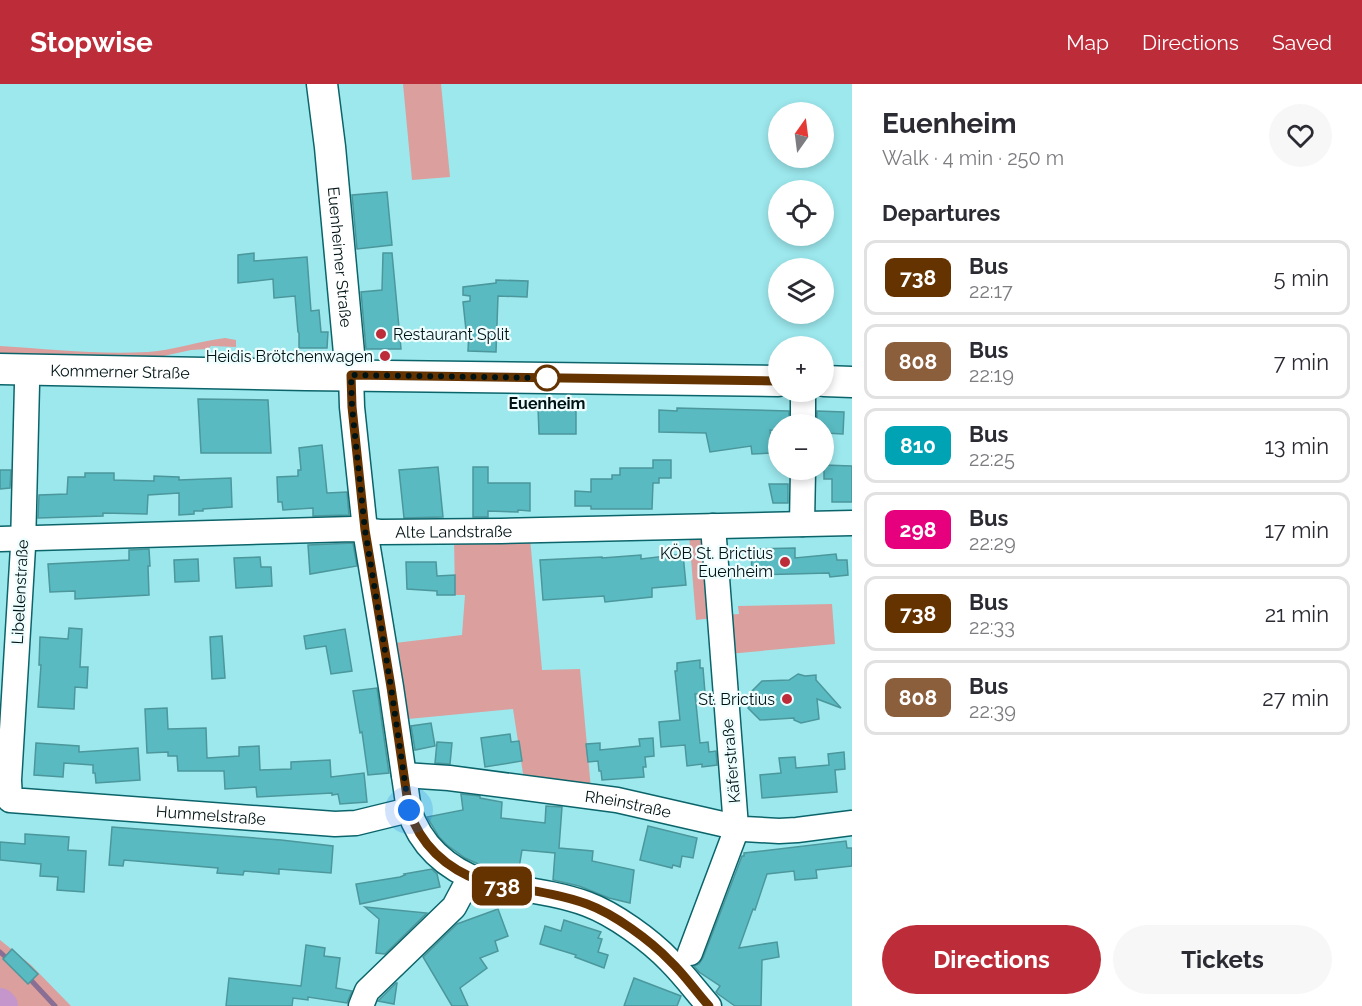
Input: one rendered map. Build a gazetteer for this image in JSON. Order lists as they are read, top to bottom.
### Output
{
  "streets": {
    "main road": ["Euenheimer Straße", "Kommerner Straße"],
    "street": [
      "Alte Landstraße",
      "Libellenstraße",
      "Käferstraße",
      "Rheinstraße",
      "Hummelstraße"
    ]
  },
  "crossings": [
    ["Euenheimer Straße", "Kommerner Straße"],
    ["Euenheimer Straße", "Alte Landstraße"],
    ["Euenheimer Straße", "Rheinstraße"],
    ["Euenheimer Straße", "Hummelstraße"],
    ["Alte Landstraße", "Libellenstraße"],
    ["Alte Landstraße", "Käferstraße"],
    ["Libellenstraße", "Hummelstraße"],
    ["Käferstraße", "Rheinstraße"]
  ],
  "places": [
    "Restaurant Split",
    "Heidis Brötchenwagen",
    "Euenheim",
    "KÖB St. Brictius Euenheim",
    "St. Brictius"
  ],
  "lines": ["bus line 738"],
  "north": "top",
  "page": {
    "header": "Stopwise",
    "nav": ["Map", "Directions", "Saved"],
    "on_map": "738",
    "heading": [
      ["Euenheim", "Walk · 4 min · 250 m"],
      "Departures"
    ],
    "map_buttons": ["+", "−"],
    "list": [
      {
        "mark": "738",
        "name": "Bus",
        "note": "22:17",
        "value": "5 min"
      },
      {
        "mark": "808",
        "name": "Bus",
        "note": "22:19",
        "value": "7 min"
      },
      {
        "mark": "810",
        "name": "Bus",
        "note": "22:25",
        "value": "13 min"
      },
      {
        "mark": "298",
        "name": "Bus",
        "note": "22:29",
        "value": "17 min"
      },
      {
        "mark": "738",
        "name": "Bus",
        "note": "22:33",
        "value": "21 min"
      },
      {
        "mark": "808",
        "name": "Bus",
        "note": "22:39",
        "value": "27 min"
      }
    ],
    "buttons": ["Directions", "Tickets"]
  }
}
